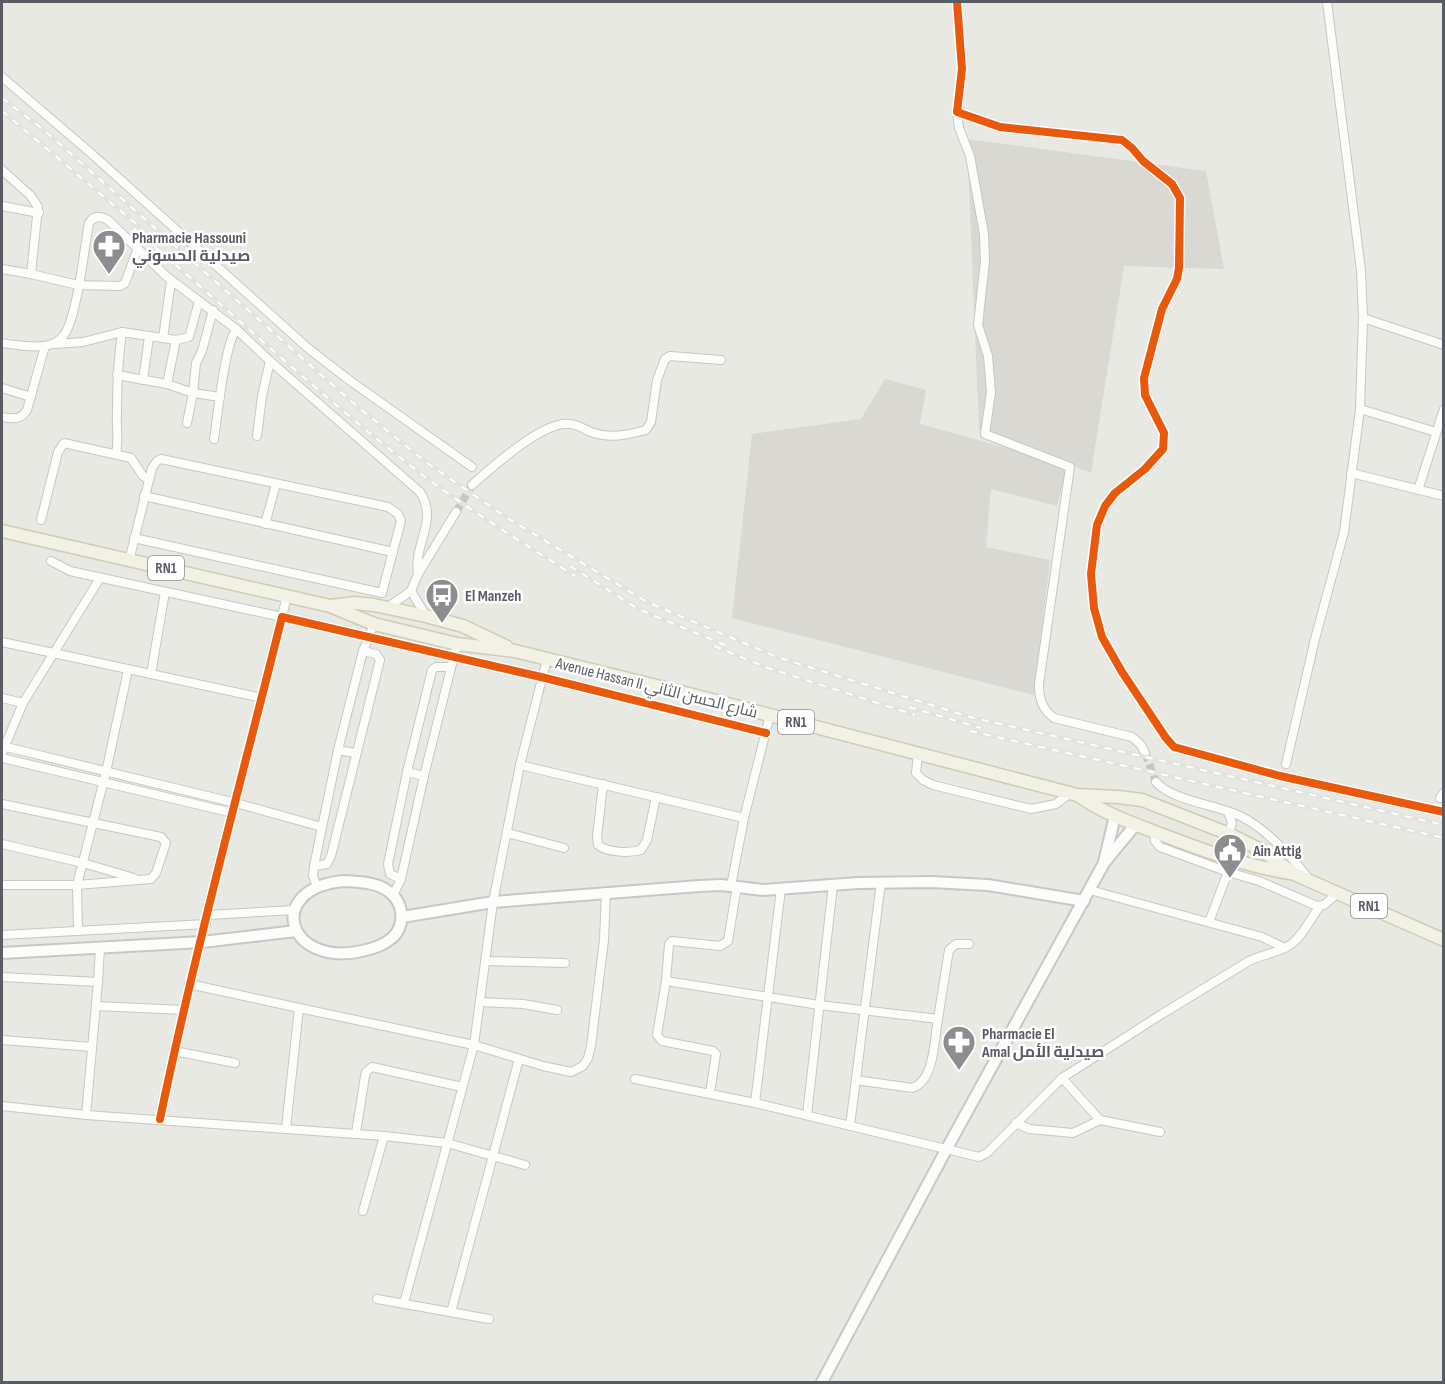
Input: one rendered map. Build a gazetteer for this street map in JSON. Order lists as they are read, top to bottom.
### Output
{
  "streets": {
    "main road": ["RN1", "Avenue Hassan II شارع الحسن الثاني"]
  },
  "places": {
    "pharmacy": ["Pharmacie Hassouni صيدلية الحسوني", "Pharmacie El Amal صيدلية الأمل"],
    "bus stop": ["El Manzeh"],
    "public building": ["Ain Attig"]
  }
}
